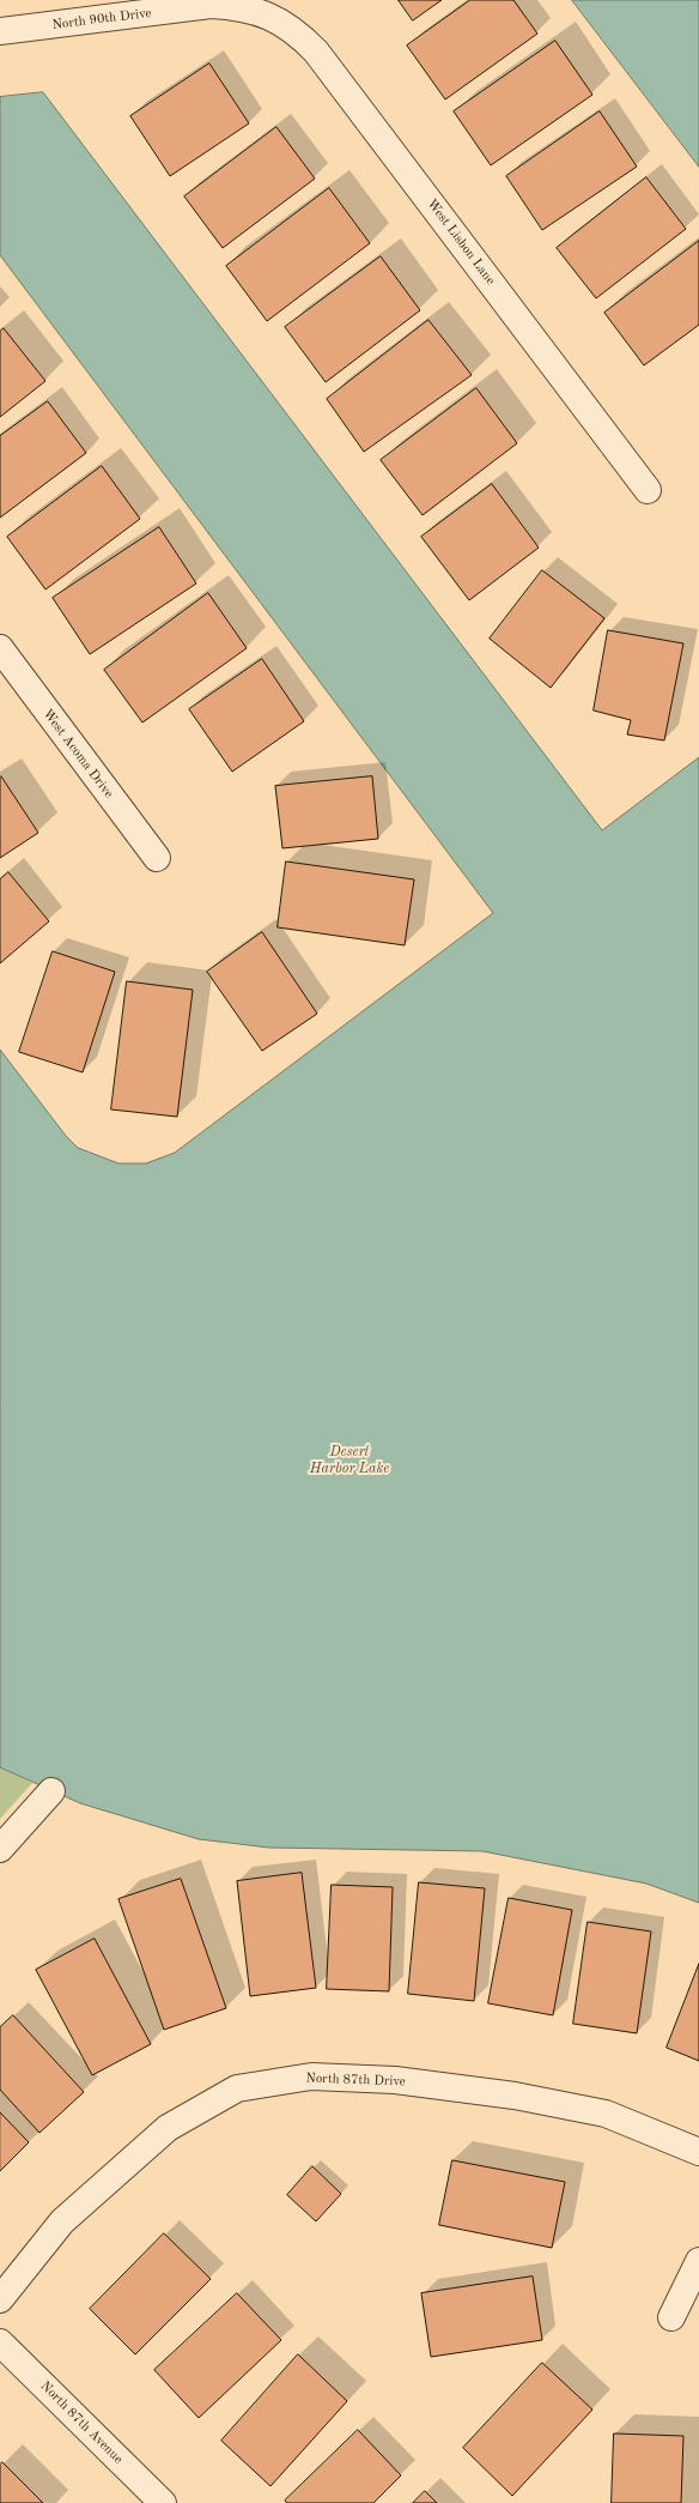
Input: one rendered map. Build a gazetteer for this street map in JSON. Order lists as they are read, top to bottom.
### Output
{
  "streets": {
    "street": [
      "North 90th Drive",
      "West Lisbon Lane",
      "West Acoma Drive",
      "North 87th Drive",
      "North 87th Avenue"
    ]
  },
  "crossings": [
    ["North 90th Drive", "West Lisbon Lane"]
  ],
  "water": ["Desert Harbor Lake"]
}
